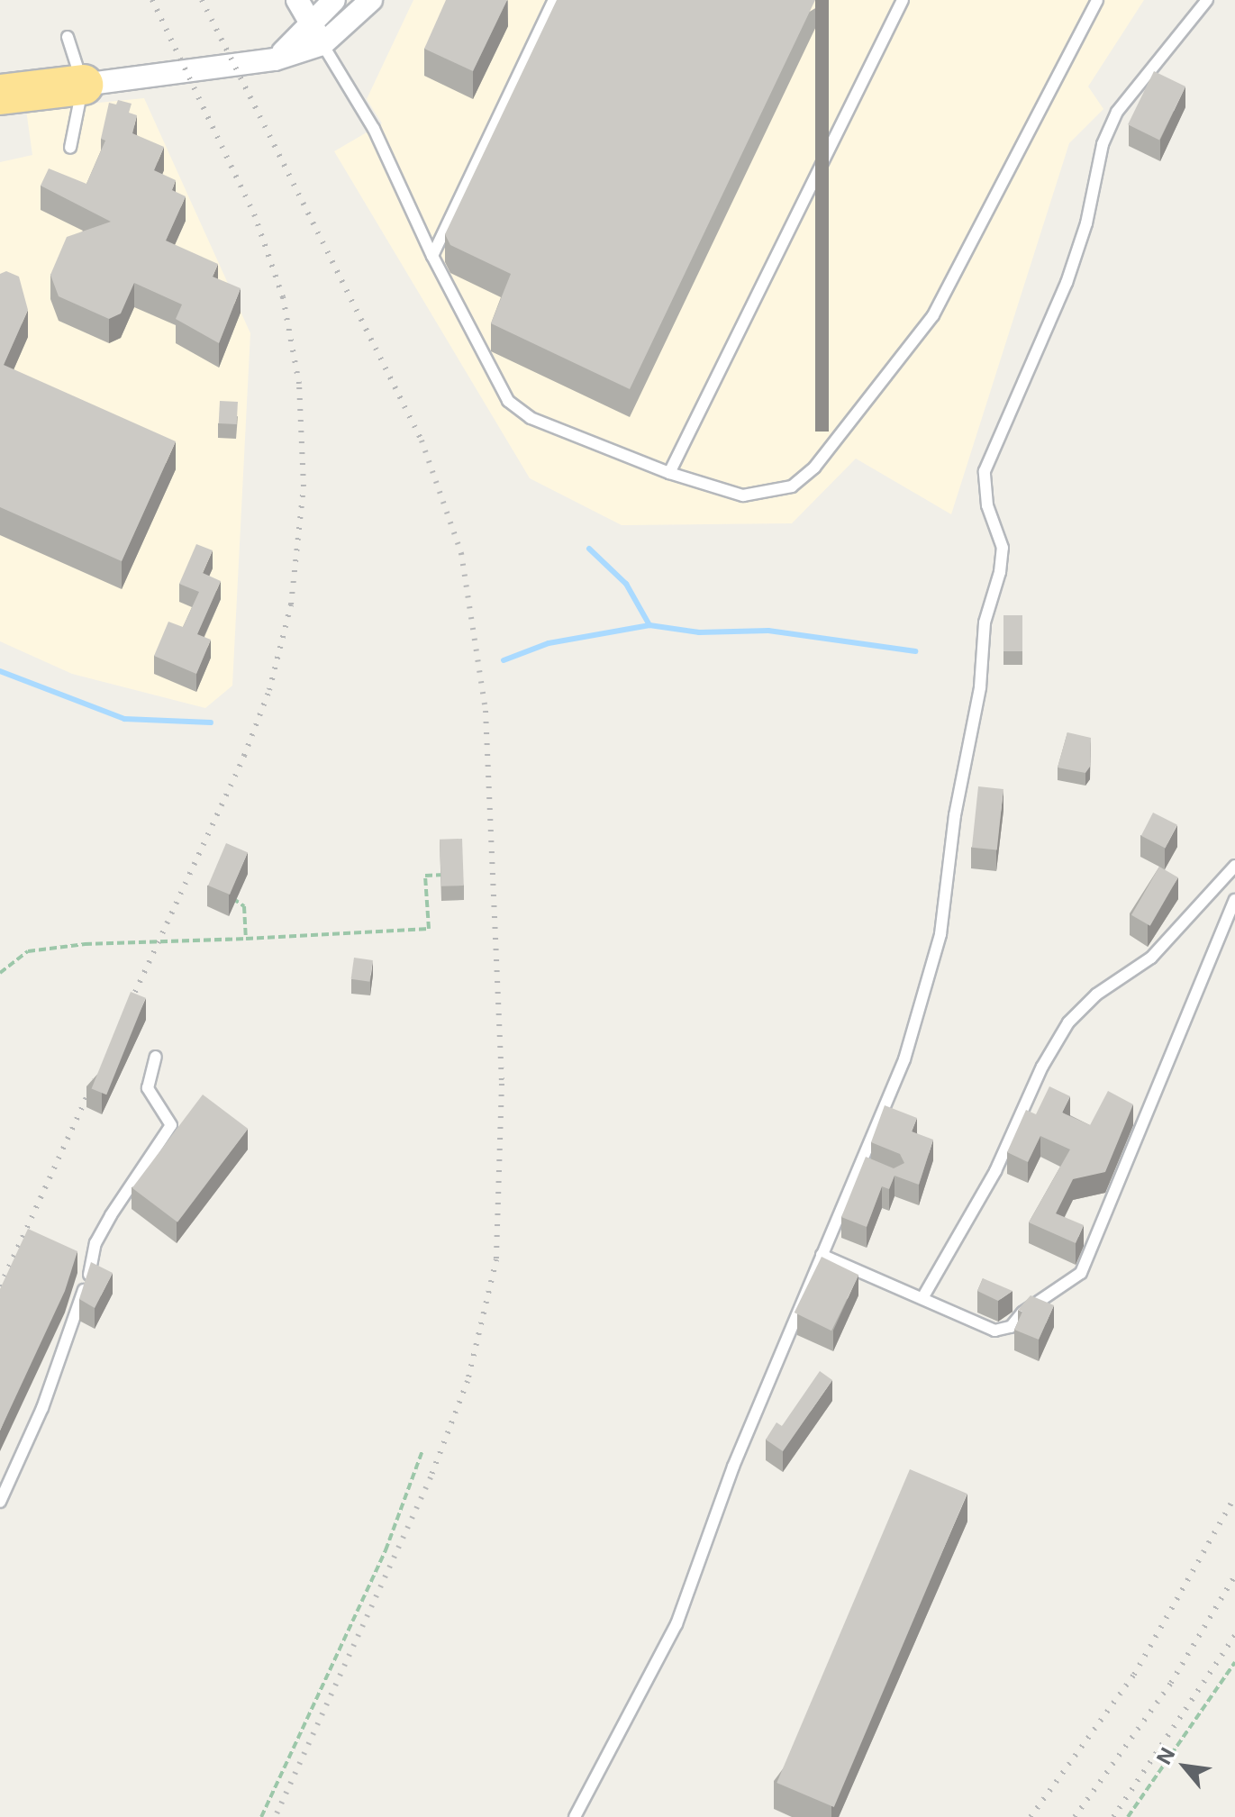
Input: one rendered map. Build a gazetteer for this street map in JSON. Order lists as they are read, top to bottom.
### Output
{
  "north": "top left"
}
